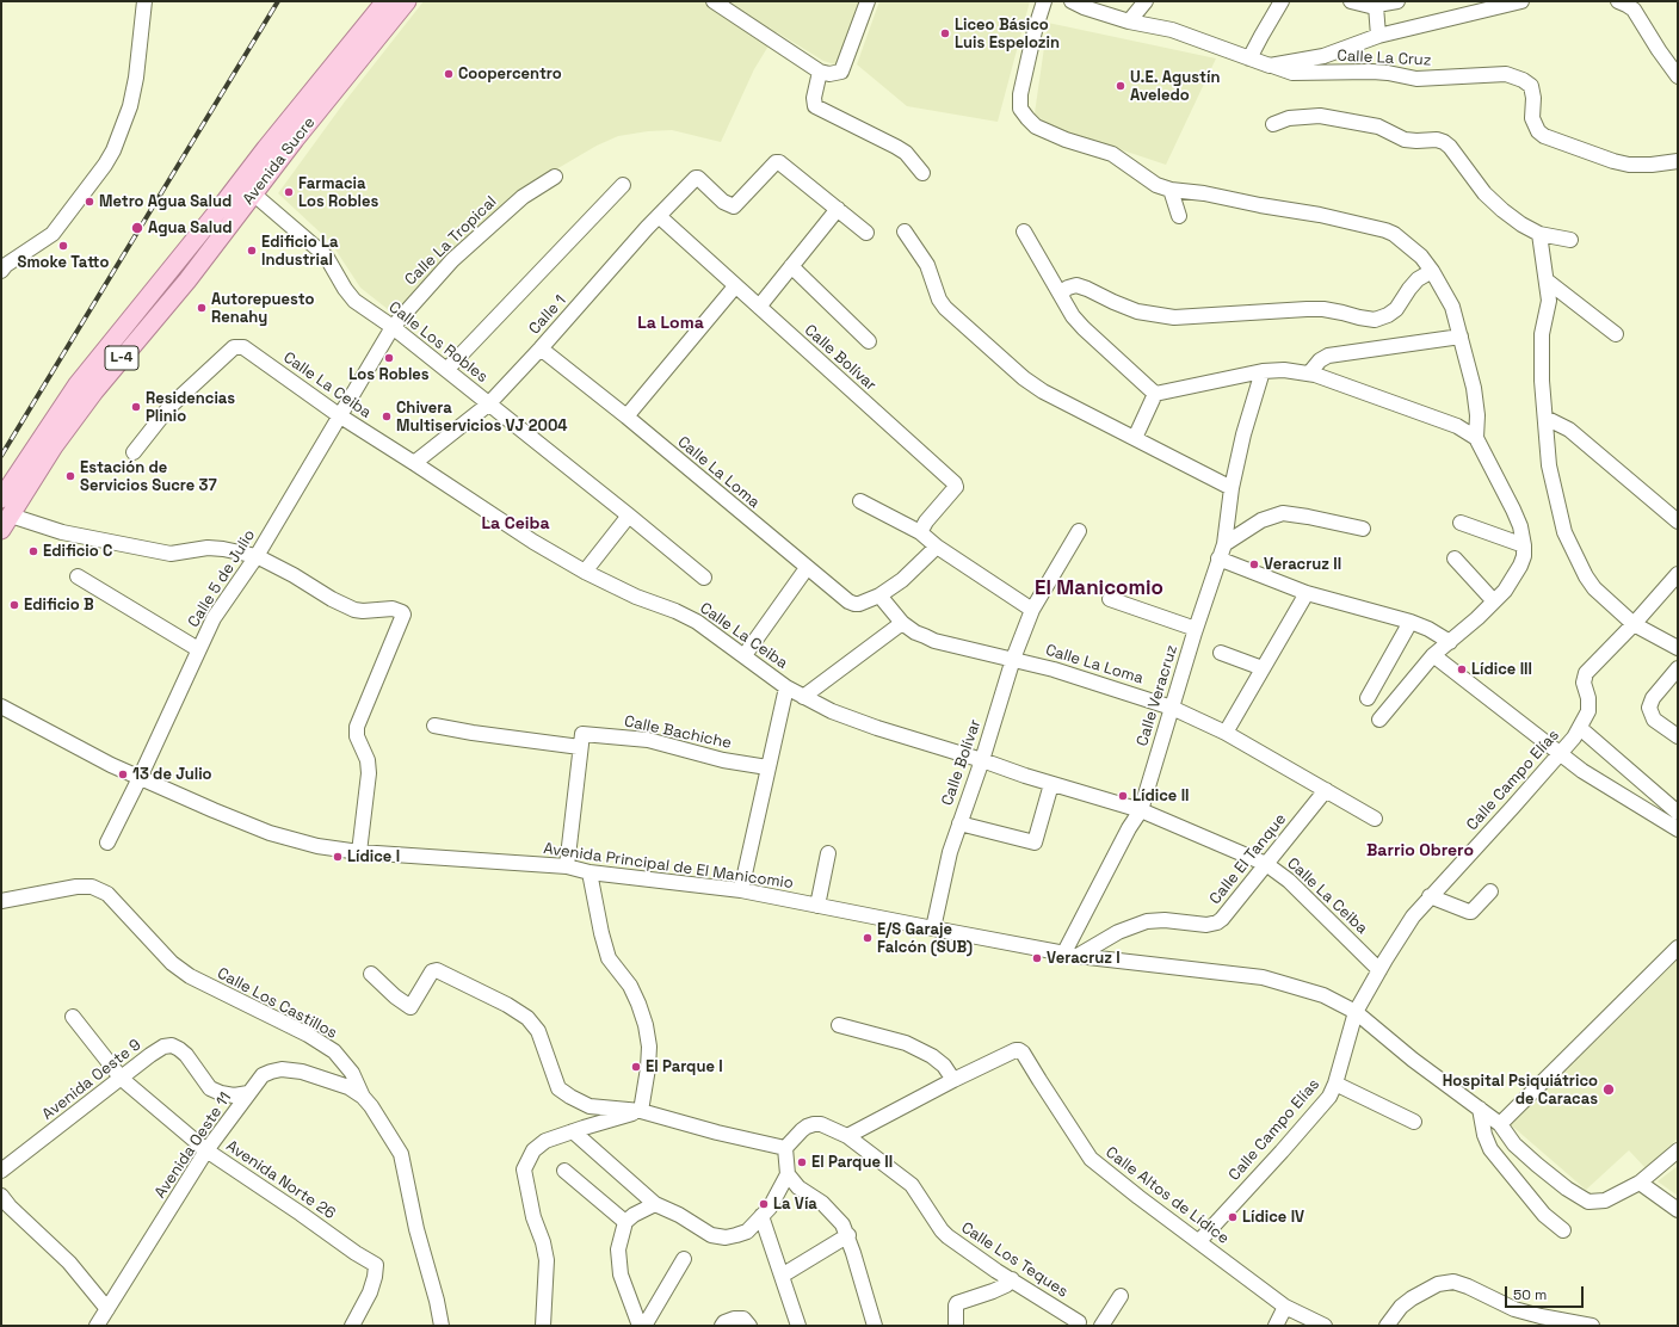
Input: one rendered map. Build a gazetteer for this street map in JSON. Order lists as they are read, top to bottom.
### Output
{
  "streets": {
    "main road": ["Avenida Sucre", "L-4"],
    "street": [
      "Calle La Cruz",
      "Calle La Tropical",
      "Calle 1",
      "Calle Los Robles",
      "Calle Bolívar",
      "Calle La Ceiba",
      "Calle La Loma",
      "Calle 5 de Julio",
      "Calle Veracruz",
      "Calle Bachiche",
      "Calle Campo Elías",
      "Calle El Tanque",
      "Avenida Principal de El Manicomio",
      "Calle Los Castillos",
      "Avenida Oeste 9",
      "Avenida Oeste 11",
      "Avenida Norte 26",
      "Calle Altos de Lídice",
      "Calle Los Teques"
    ]
  },
  "crossings": [
    ["Avenida Sucre", "Calle Los Robles"],
    ["Calle La Tropical", "Calle Los Robles"],
    ["Calle La Tropical", "Calle La Ceiba"],
    ["Calle La Tropical", "Calle 5 de Julio"],
    ["Calle 1", "Calle Los Robles"],
    ["Calle 1", "Calle Bolívar"],
    ["Calle 1", "Calle La Ceiba"],
    ["Calle 1", "Calle La Loma"],
    ["Calle Bolívar", "Calle La Ceiba"],
    ["Calle Bolívar", "Calle La Loma"],
    ["Calle Bolívar", "Avenida Principal de El Manicomio"],
    ["Calle La Ceiba", "Calle 5 de Julio"],
    ["Calle La Ceiba", "Calle Veracruz"],
    ["Calle La Ceiba", "Calle Campo Elías"],
    ["Calle La Ceiba", "Calle El Tanque"],
    ["Calle La Loma", "Calle Veracruz"],
    ["Calle La Loma", "Calle El Tanque"],
    ["Calle 5 de Julio", "Avenida Principal de El Manicomio"],
    ["Calle Veracruz", "Calle El Tanque"],
    ["Calle Veracruz", "Avenida Principal de El Manicomio"],
    ["Calle Campo Elías", "Avenida Principal de El Manicomio"],
    ["Calle Campo Elías", "Calle Altos de Lídice"],
    ["Calle El Tanque", "Avenida Principal de El Manicomio"],
    ["Calle Los Castillos", "Avenida Oeste 11"],
    ["Avenida Oeste 9", "Avenida Oeste 11"],
    ["Avenida Oeste 9", "Avenida Norte 26"],
    ["Avenida Oeste 11", "Avenida Norte 26"],
    ["Calle Altos de Lídice", "Calle Los Teques"]
  ],
  "districts": [
    "La Loma",
    "La Ceiba",
    "El Manicomio",
    "Barrio Obrero"
  ],
  "places": [
    "Liceo Básico Luis Espelozin",
    "Coopercentro",
    "U.E. Agustín Aveledo",
    "Farmacia Los Robles",
    "Metro Agua Salud",
    "Agua Salud",
    "Smoke Tatto",
    "Edificio La Industrial",
    "Autorepuesto Renahy",
    "Los Robles",
    "Residencias Plinio",
    "Chivera Multiservicios VJ 2004",
    "Estación de Servicios Sucre 37",
    "Edificio C",
    "Veracruz II",
    "Edificio B",
    "Lídice III",
    "13 de Julio",
    "Lídice II",
    "Lídice I",
    "E/S Garaje Falcón (SUB)",
    "Veracruz I",
    "El Parque I",
    "Hospital Psiquiátrico de Caracas",
    "El Parque II",
    "La Vía",
    "Lídice IV"
  ],
  "scale_bar": "50 m"
}
